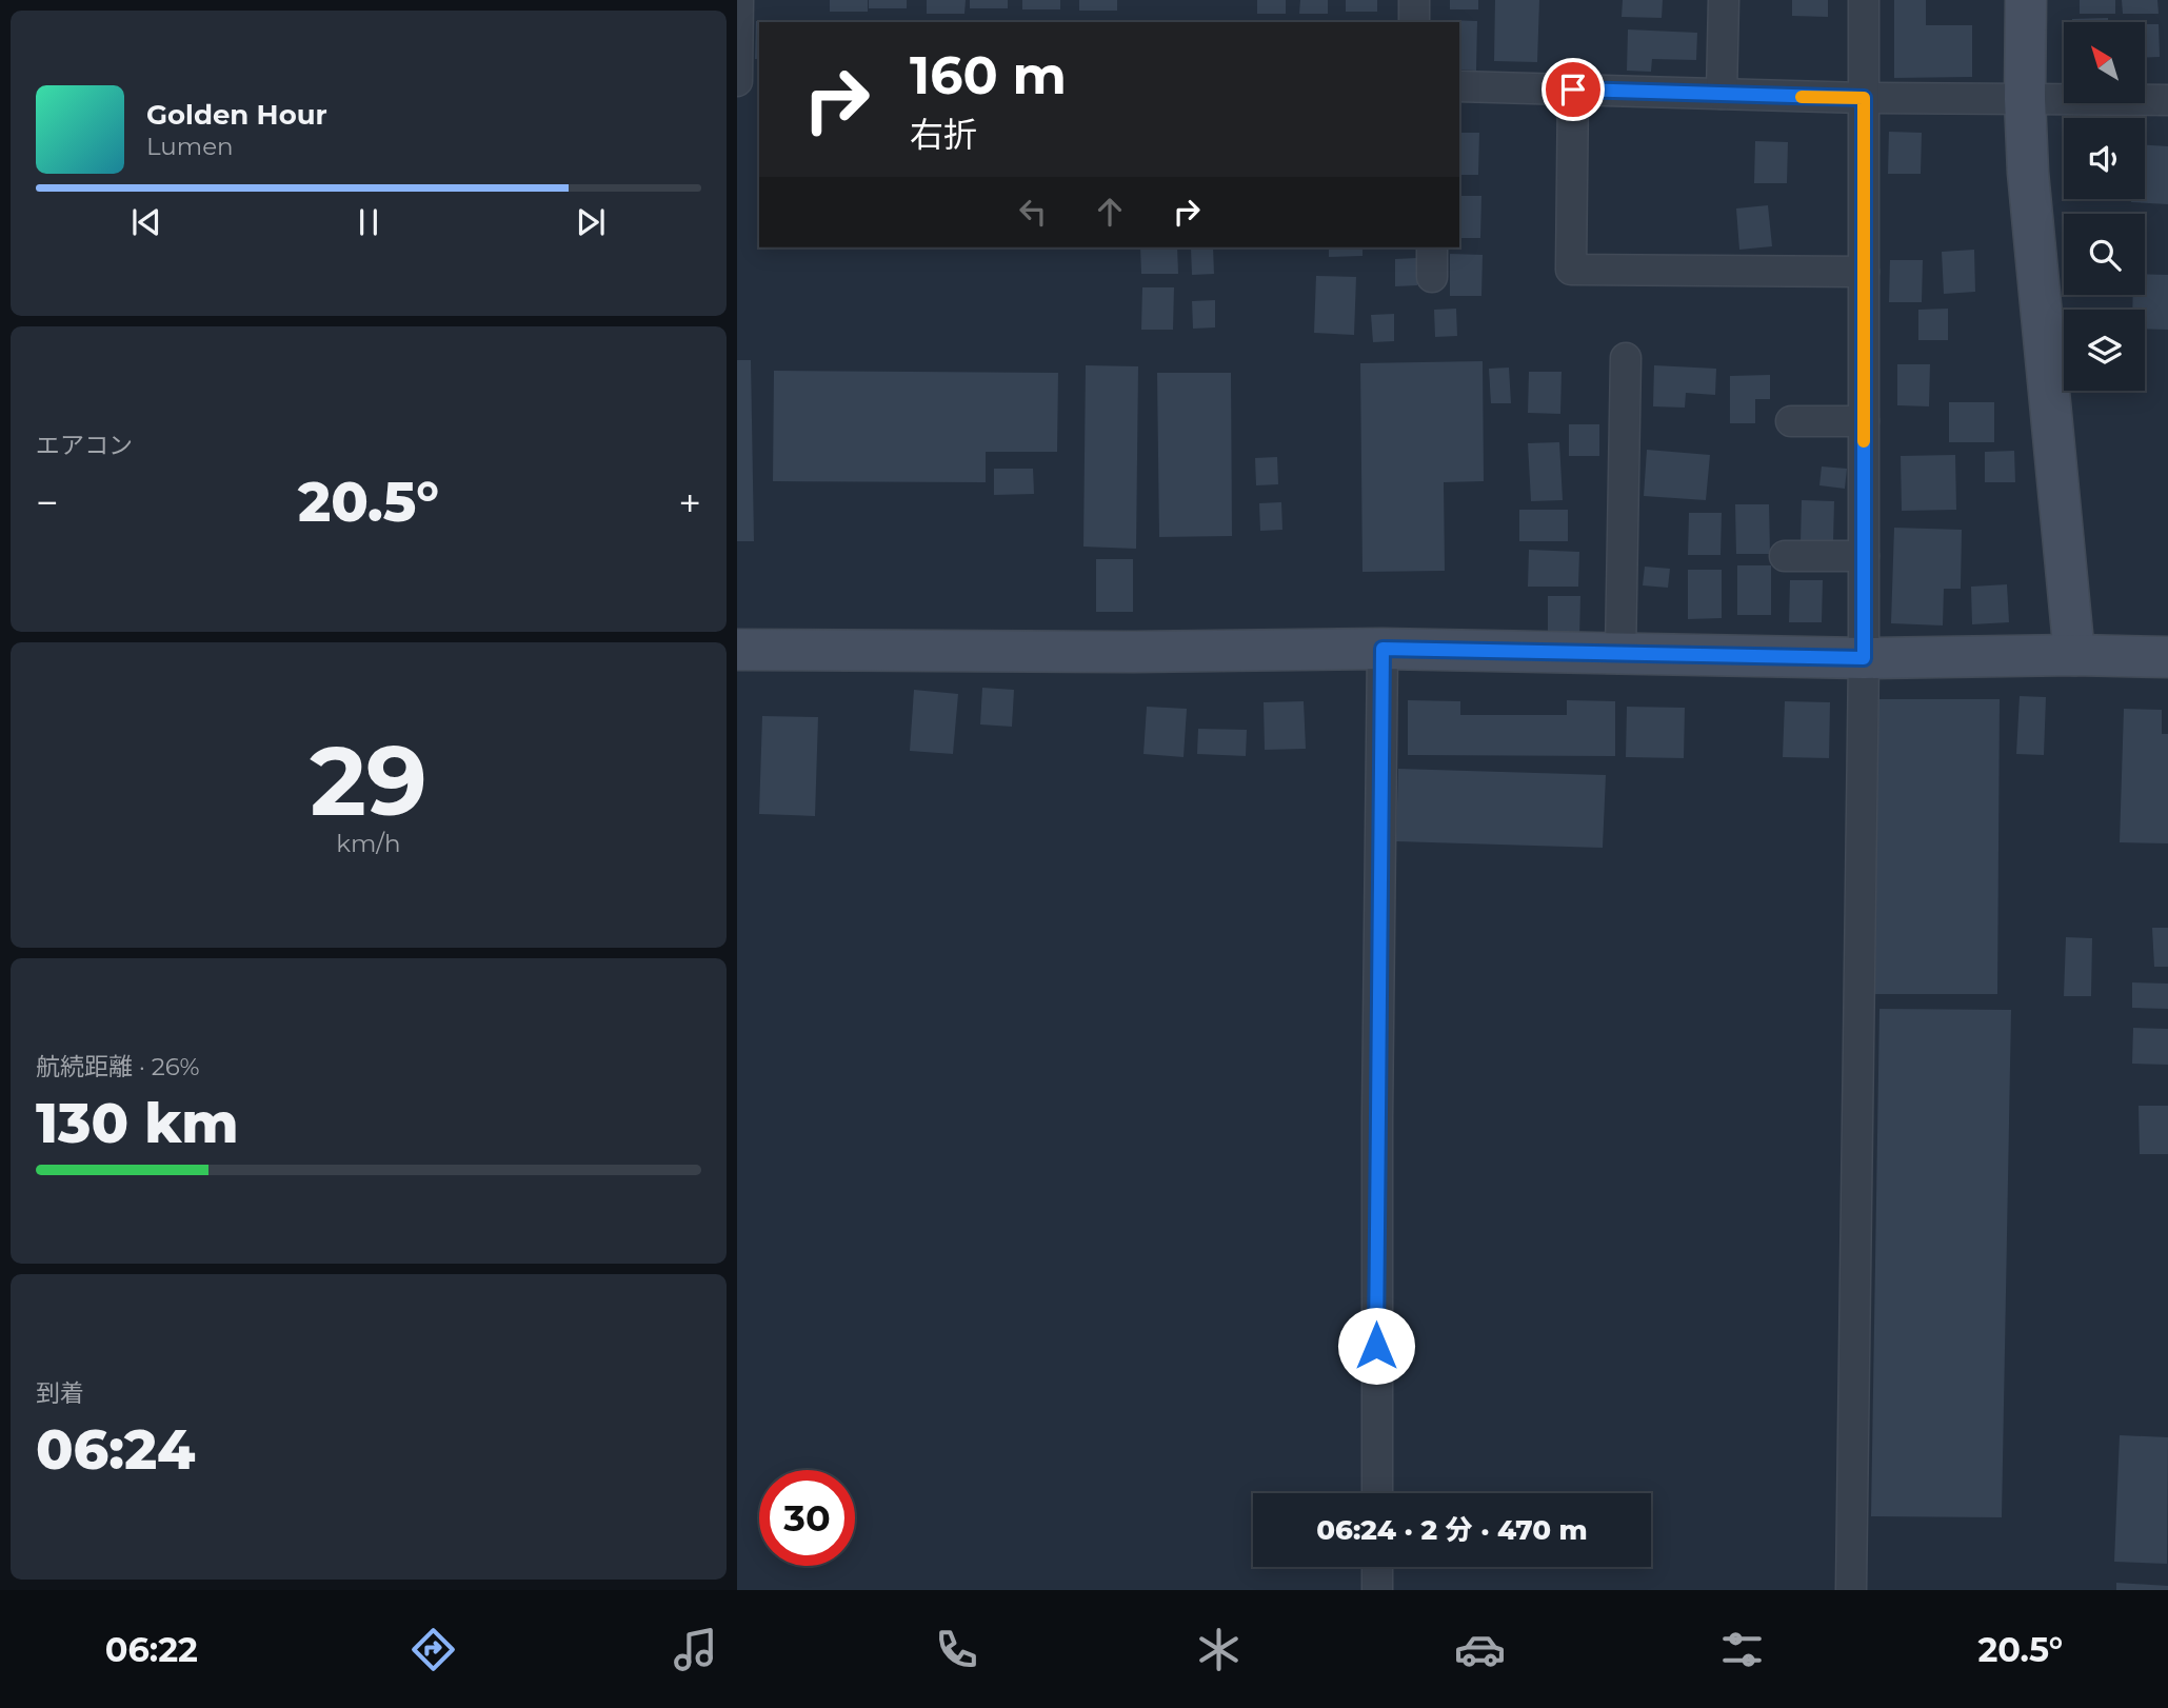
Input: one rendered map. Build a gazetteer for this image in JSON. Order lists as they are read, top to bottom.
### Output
{
  "north": "top left",
  "page": {
    "turn": ["160 m", "右折"],
    "song": ["Golden Hour", "Lumen"],
    "tile": [
      "エアコン",
      ["29", "km/h"],
      ["航続距離 · 26%", "130 km"],
      ["到着", "06:24"]
    ],
    "heat": ["−", "20.5°", "+"],
    "limit": "30",
    "trip": "06:24 · 2 分 · 470 m",
    "tabs": ["06:22", "20.5°"]
  }
}
